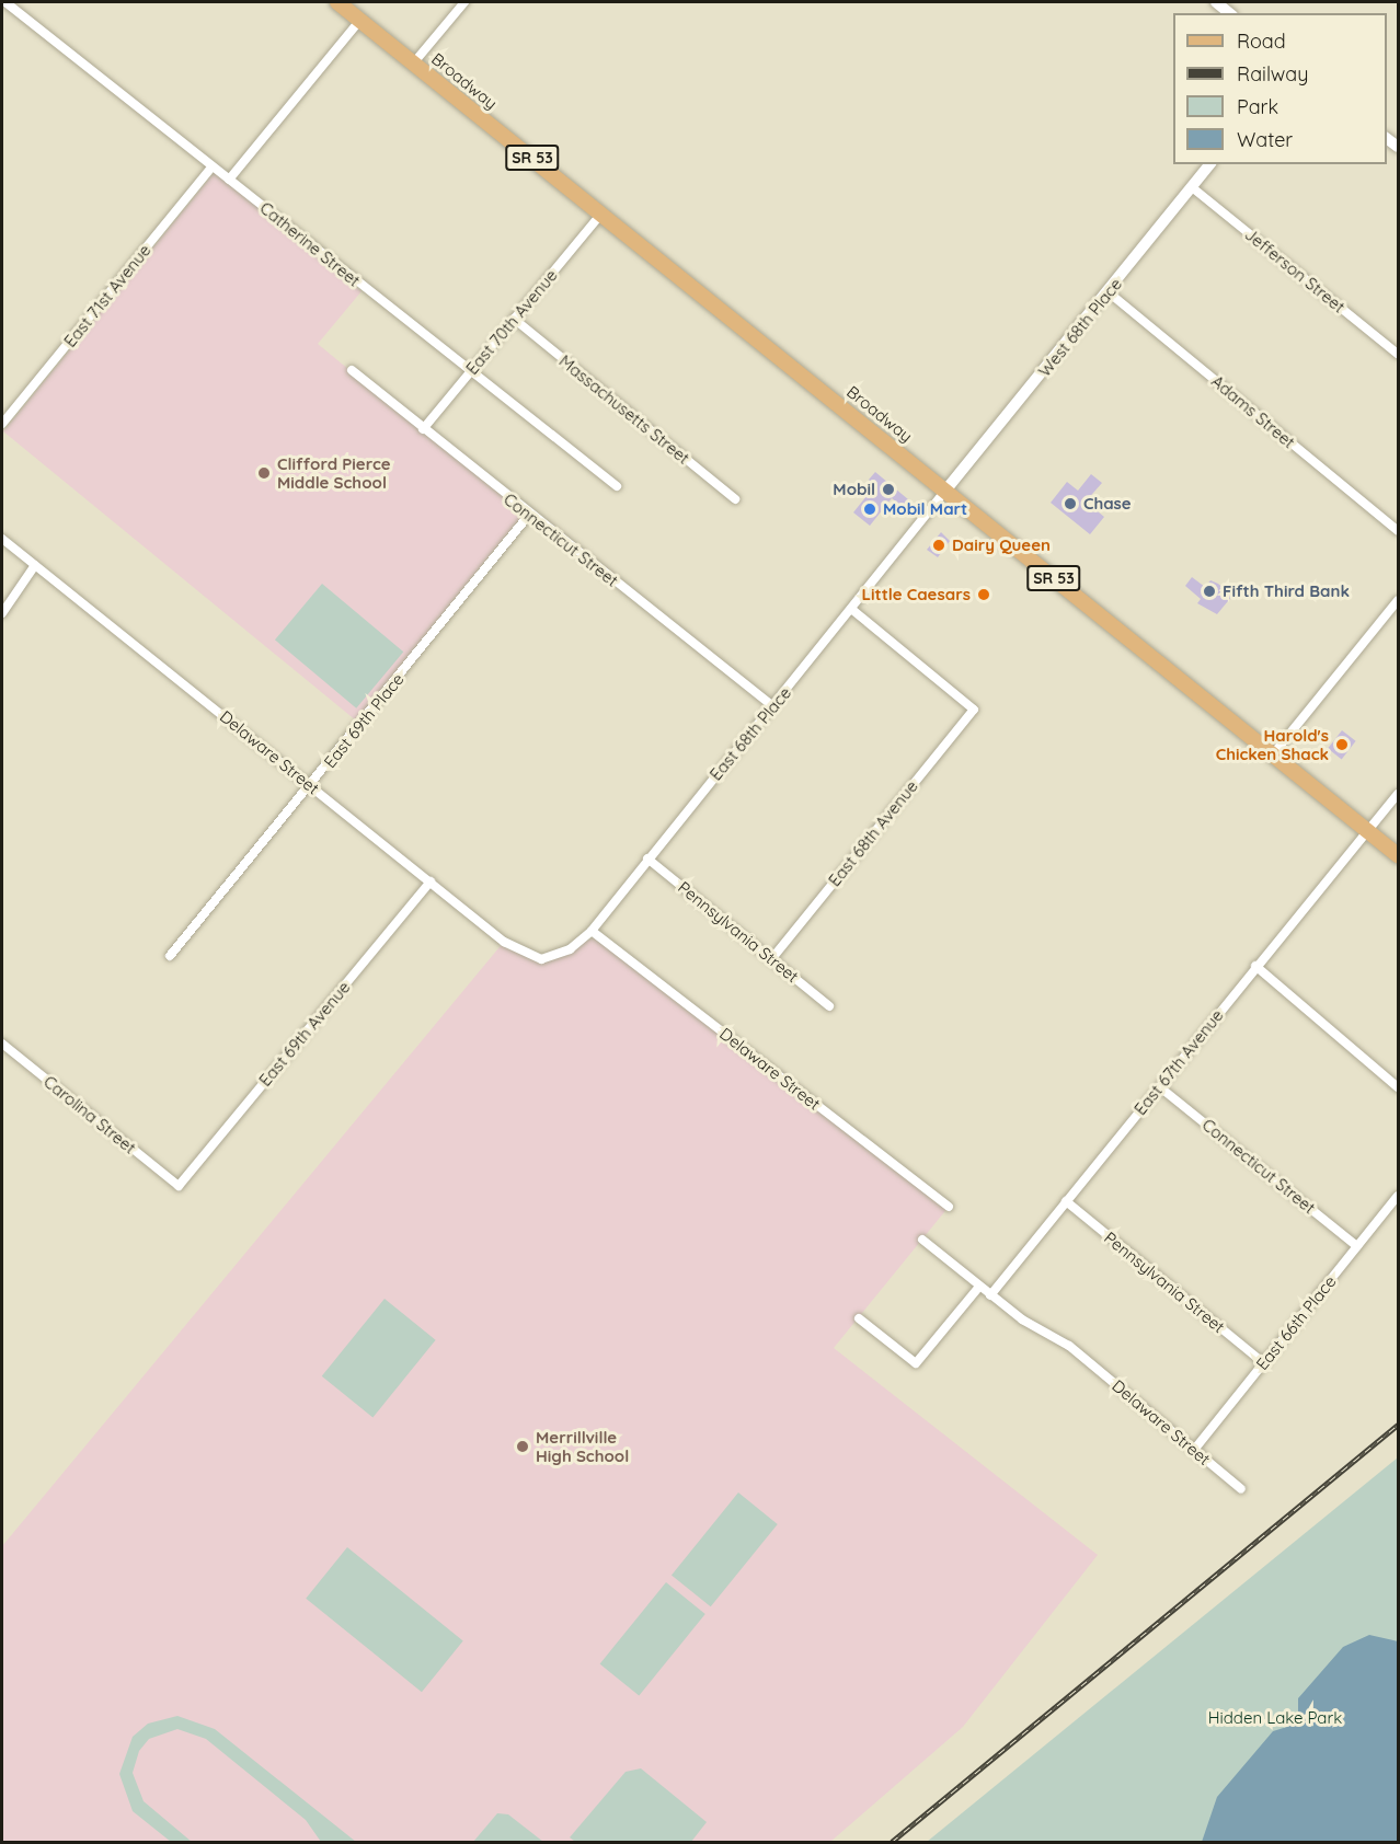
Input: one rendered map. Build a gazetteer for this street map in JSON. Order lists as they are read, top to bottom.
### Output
{
  "streets": {
    "main road": ["Broadway", "SR 53"],
    "street": [
      "Catherine Street",
      "Jefferson Street",
      "East 71st Avenue",
      "East 70th Avenue",
      "West 68th Place",
      "Massachusetts Street",
      "Adams Street",
      "Connecticut Street",
      "East 69th Place",
      "East 68th Place",
      "Delaware Street",
      "East 68th Avenue",
      "Pennsylvania Street",
      "East 69th Avenue",
      "East 67th Avenue",
      "Carolina Street",
      "East 66th Place"
    ]
  },
  "crossings": [
    ["Broadway", "East 70th Avenue"],
    ["Broadway", "West 68th Place"],
    ["Broadway", "East 68th Place"],
    ["Broadway", "East 67th Avenue"],
    ["Catherine Street", "East 71st Avenue"],
    ["Catherine Street", "East 70th Avenue"],
    ["Jefferson Street", "West 68th Place"],
    ["East 70th Avenue", "Massachusetts Street"],
    ["East 70th Avenue", "Connecticut Street"],
    ["West 68th Place", "Adams Street"],
    ["West 68th Place", "East 68th Place"],
    ["Connecticut Street", "East 69th Place"],
    ["Connecticut Street", "East 68th Place"],
    ["Connecticut Street", "East 67th Avenue"],
    ["Connecticut Street", "East 66th Place"],
    ["East 69th Place", "Delaware Street"],
    ["East 68th Place", "Delaware Street"],
    ["East 68th Place", "East 68th Avenue"],
    ["East 68th Place", "Pennsylvania Street"],
    ["Delaware Street", "East 69th Avenue"],
    ["Delaware Street", "East 67th Avenue"],
    ["Delaware Street", "East 66th Place"],
    ["East 68th Avenue", "Pennsylvania Street"],
    ["Pennsylvania Street", "East 67th Avenue"],
    ["Pennsylvania Street", "East 66th Place"],
    ["East 69th Avenue", "Carolina Street"]
  ],
  "parks": ["Hidden Lake Park"],
  "places": [
    "Clifford Pierce Middle School",
    "Mobil",
    "Chase",
    "Mobil Mart",
    "Dairy Queen",
    "Fifth Third Bank",
    "Little Caesars",
    "Harold's Chicken Shack",
    "Merrillville High School"
  ],
  "legend": [
    "Road",
    "Railway",
    "Park",
    "Water"
  ]
}
